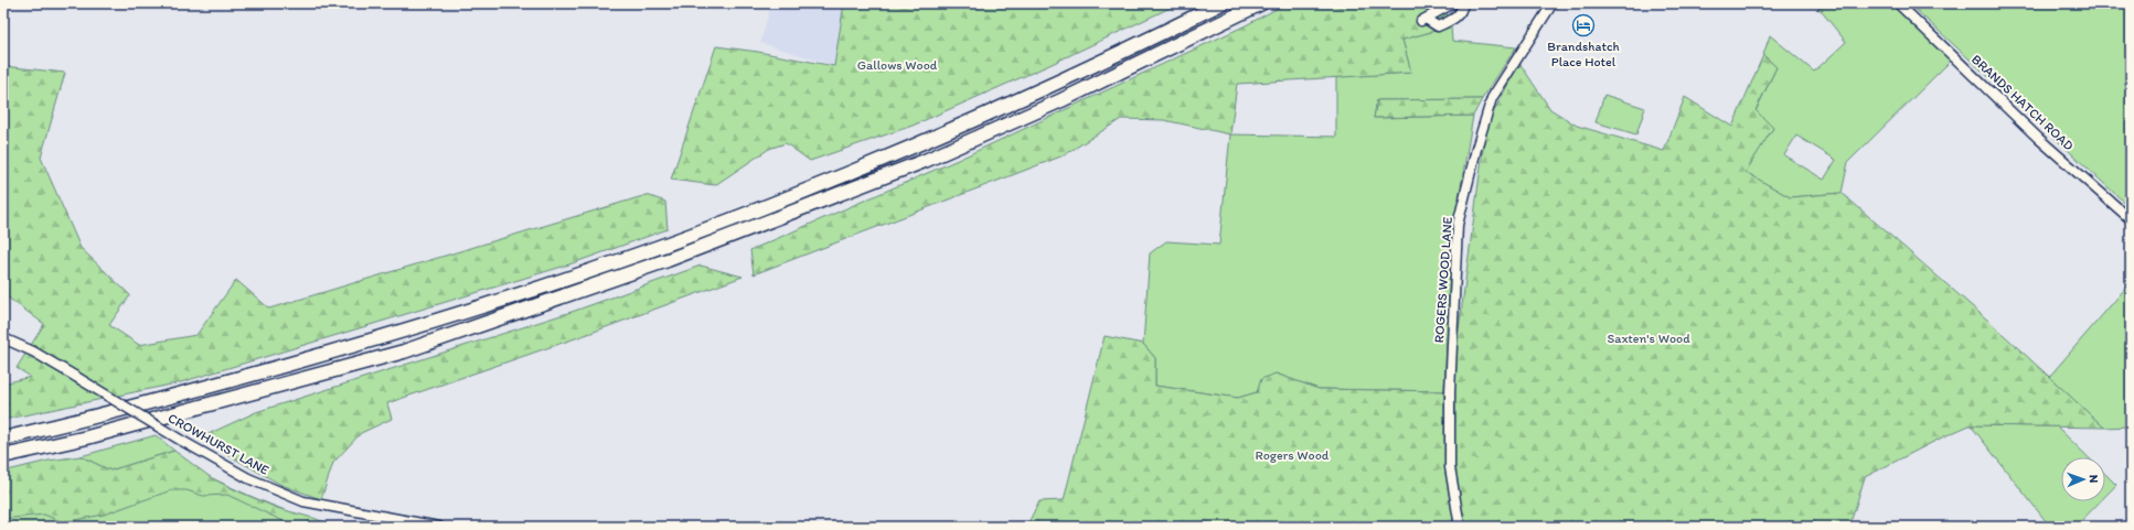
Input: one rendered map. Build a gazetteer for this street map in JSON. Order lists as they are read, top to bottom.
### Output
{
  "streets": {
    "street": ["BRANDS HATCH ROAD", "ROGERS WOOD LANE", "CROWHURST LANE"]
  },
  "parks": ["Gallows Wood", "Saxten's Wood", "Rogers Wood"],
  "places": {
    "hotel": ["Brandshatch Place Hotel"]
  },
  "north": "right"
}
